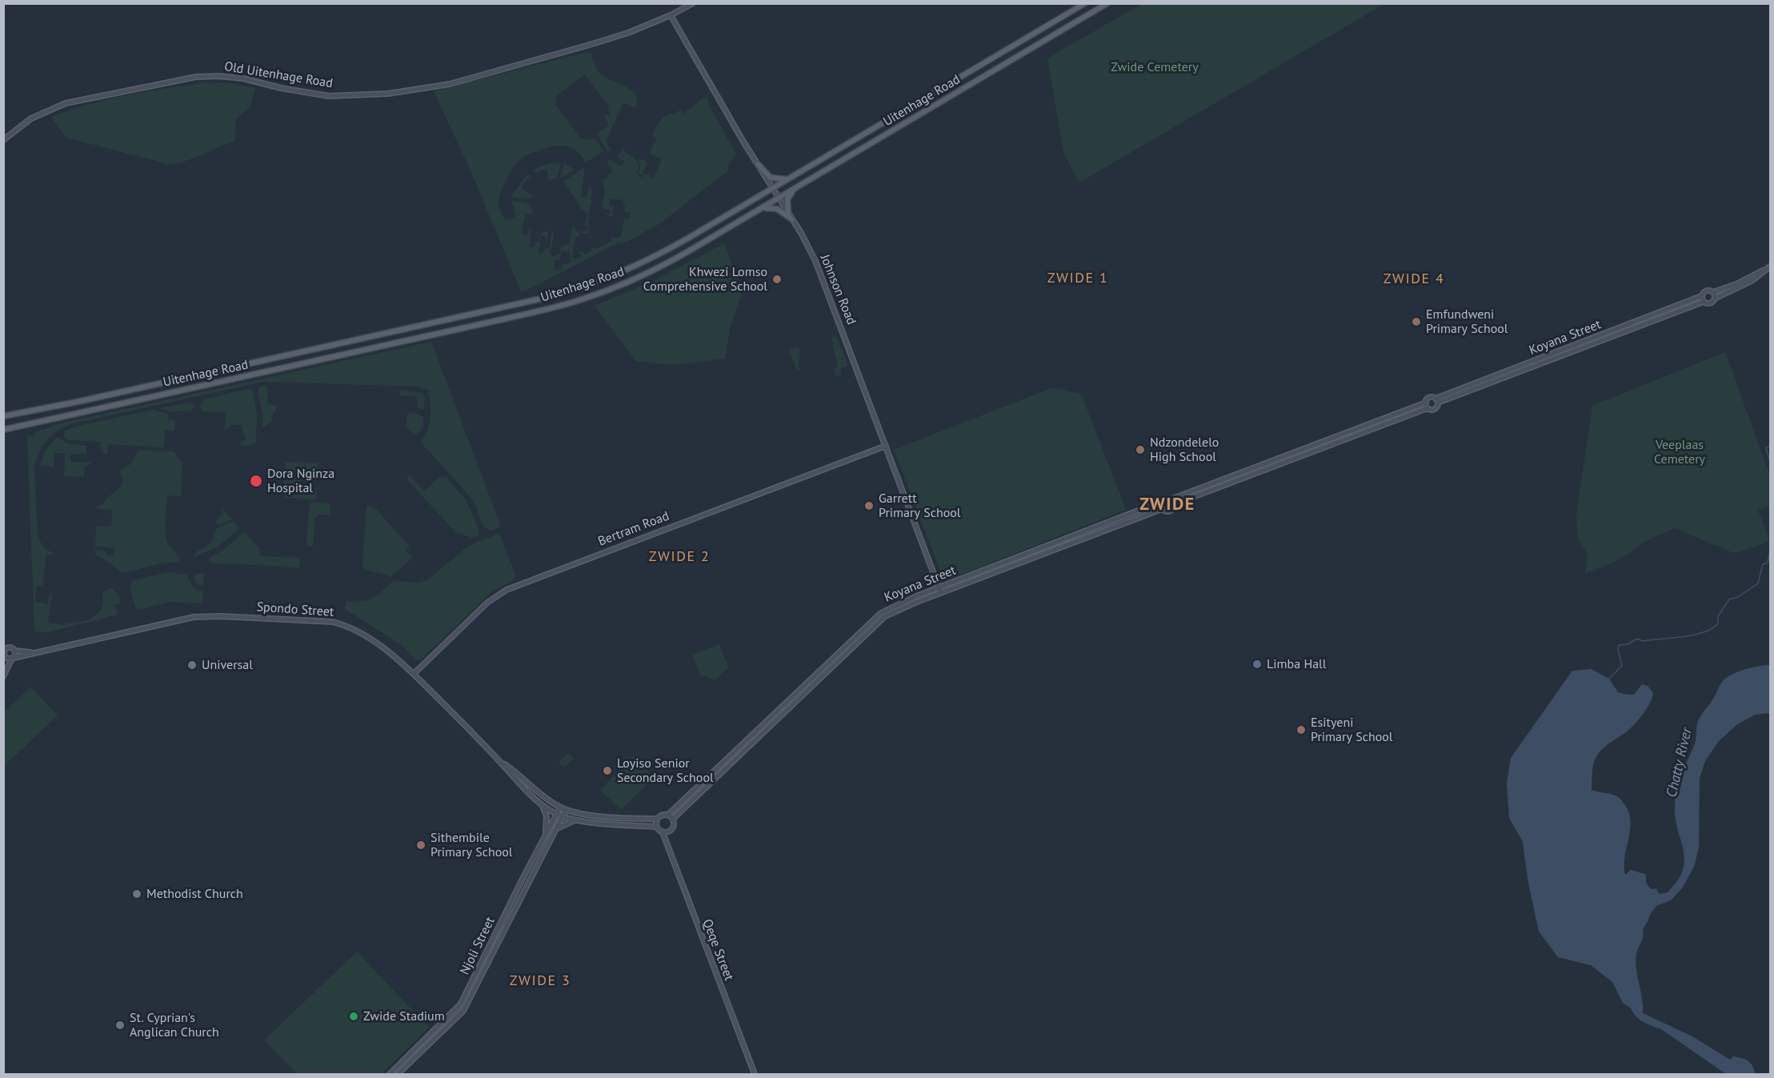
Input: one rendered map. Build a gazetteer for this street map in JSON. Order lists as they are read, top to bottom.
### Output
{
  "streets": {
    "main road": [
      "Old Uitenhage Road",
      "Uitenhage Road",
      "Johnson Road",
      "Koyana Street",
      "Bertram Road",
      "Spondo Street",
      "Njoli Street",
      "Qeqe Street"
    ]
  },
  "crossings": [
    ["Old Uitenhage Road", "Johnson Road"],
    ["Uitenhage Road", "Johnson Road"],
    ["Johnson Road", "Koyana Street"],
    ["Johnson Road", "Bertram Road"],
    ["Koyana Street", "Spondo Street"],
    ["Koyana Street", "Qeqe Street"],
    ["Bertram Road", "Spondo Street"],
    ["Spondo Street", "Njoli Street"],
    ["Spondo Street", "Qeqe Street"]
  ],
  "districts": [
    "ZWIDE 1",
    "ZWIDE 4",
    "ZWIDE",
    "ZWIDE 2",
    "ZWIDE 3"
  ],
  "water": ["Chatty River"],
  "parks": ["Zwide Cemetery", "Veeplaas Cemetery"],
  "places": [
    "Khwezi Lomso Comprehensive School",
    "Emfundweni Primary School",
    "Ndzondelelo High School",
    "Dora Nginza Hospital",
    "Garrett Primary School",
    "Limba Hall",
    "Universal",
    "Esityeni Primary School",
    "Loyiso Senior Secondary School",
    "Sithembile Primary School",
    "Methodist Church",
    "Zwide Stadium",
    "St. Cyprian's Anglican Church"
  ]
}
